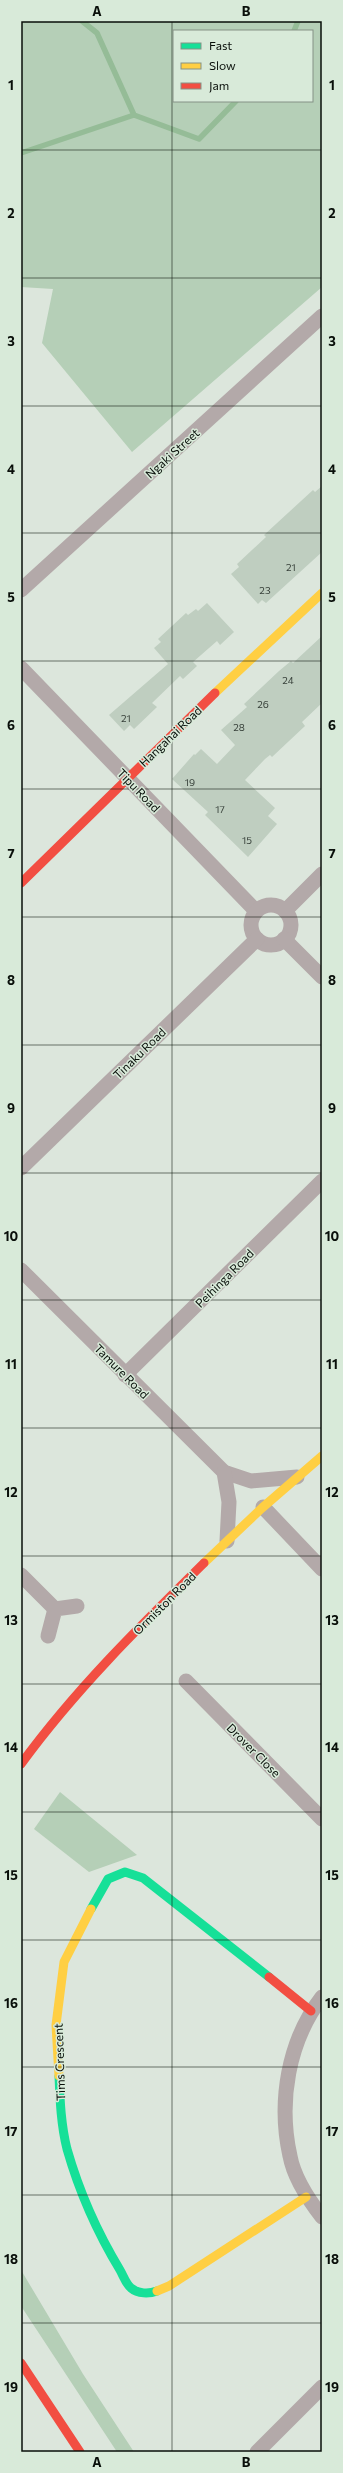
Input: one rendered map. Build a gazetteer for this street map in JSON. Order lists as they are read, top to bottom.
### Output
{
  "streets": {
    "street": [
      "Ngaki Street",
      "Hangahai Road",
      "Tipu Road",
      "Tinaku Road",
      "Peihinga Road",
      "Tamure Road",
      "Ormiston Road",
      "Drover Close",
      "Tims Crescent"
    ]
  },
  "crossings": [
    ["Hangahai Road", "Tipu Road"],
    ["Tipu Road", "Tinaku Road"],
    ["Peihinga Road", "Tamure Road"],
    ["Tamure Road", "Ormiston Road"]
  ],
  "house_numbers": [
    "21",
    "23",
    "24",
    "26",
    "21",
    "28",
    "19",
    "17",
    "15"
  ],
  "legend": ["Fast", "Slow", "Jam"],
  "grid": {
    "columns": ["A", "B"],
    "rows": [
      "1",
      "2",
      "3",
      "4",
      "5",
      "6",
      "7",
      "8",
      "9",
      "10",
      "11",
      "12",
      "13",
      "14",
      "15",
      "16",
      "17",
      "18",
      "19"
    ]
  }
}
